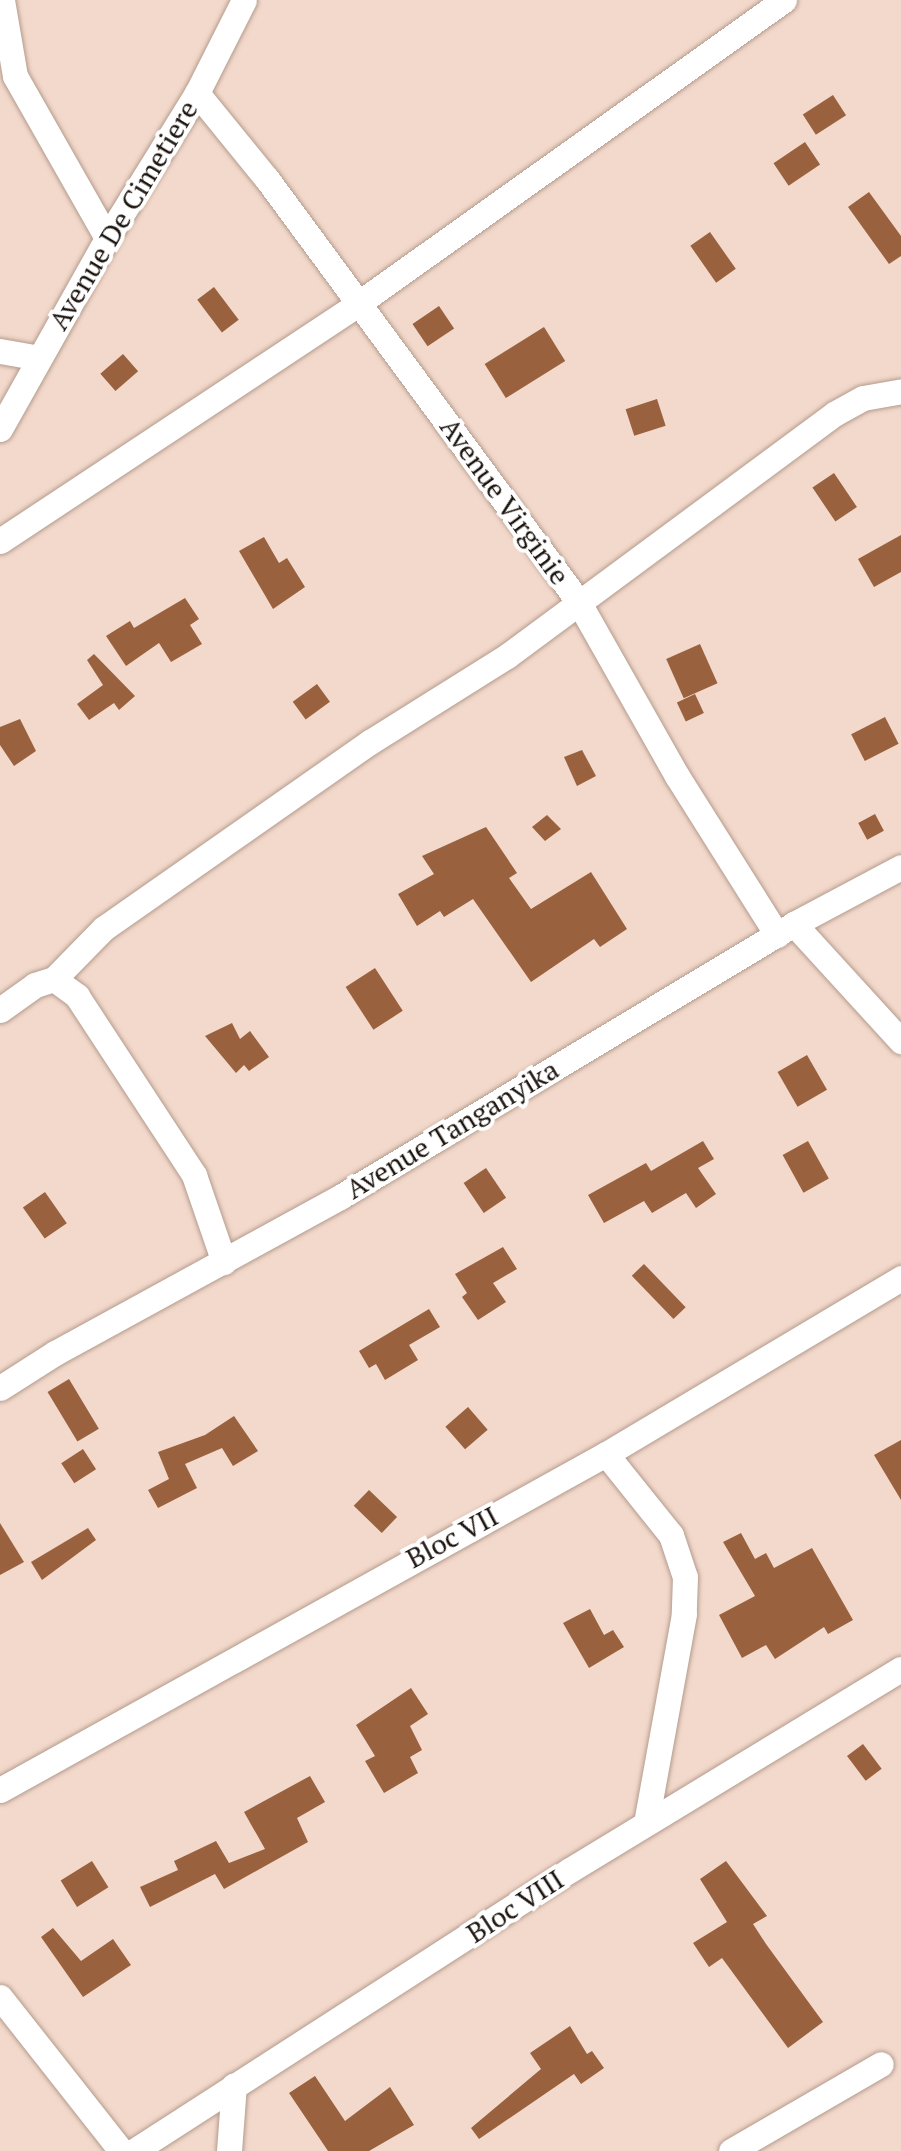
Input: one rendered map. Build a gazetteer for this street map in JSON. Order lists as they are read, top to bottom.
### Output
{
  "streets": {
    "street": [
      "Avenue De Cimetiere",
      "Avenue Virginie",
      "Avenue Tanganyika",
      "Bloc VII",
      "Bloc VIII"
    ]
  },
  "crossings": [
    ["Avenue De Cimetiere", "Avenue Virginie"],
    ["Avenue Virginie", "Avenue Tanganyika"]
  ]
}
